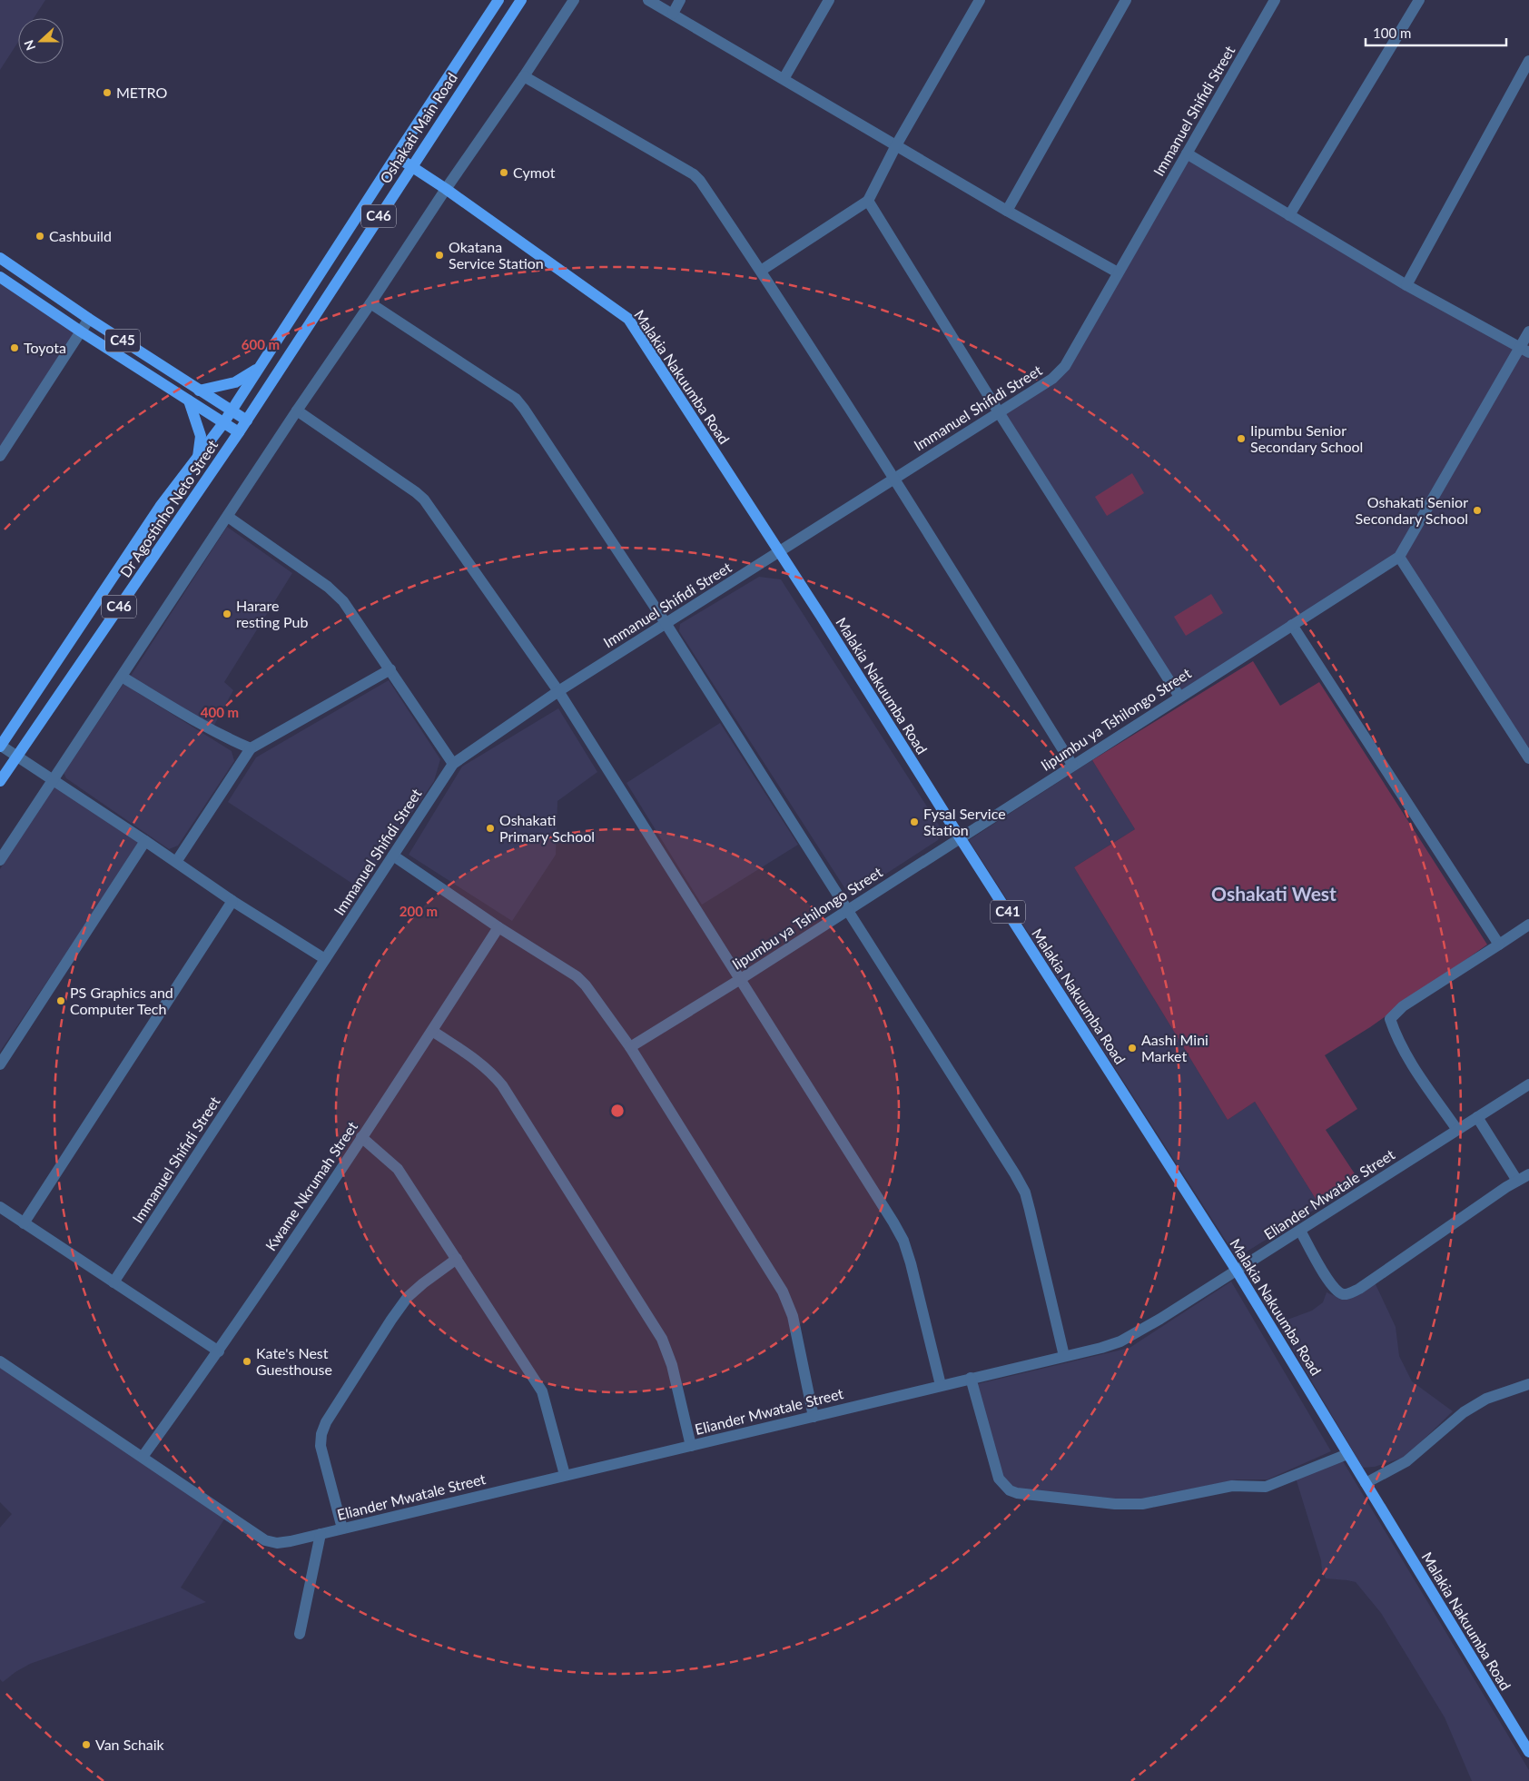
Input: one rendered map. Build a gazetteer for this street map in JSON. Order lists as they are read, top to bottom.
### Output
{
  "streets": {
    "main road": [
      "Oshakati Main Road",
      "C46",
      "C45",
      "Malakia Nakuumba Road",
      "Dr Agostinho Neto Street",
      "C41"
    ],
    "street": [
      "Immanuel Shifidi Street",
      "Iipumbu ya Tshilongo Street",
      "Kwame Nkrumah Street",
      "Eliander Mwatale Street"
    ]
  },
  "crossings": [
    ["Immanuel Shifidi Street", "Malakia Nakuumba Road"],
    ["Oshakati Main Road", "C45"],
    ["Oshakati Main Road", "Malakia Nakuumba Road"],
    ["Oshakati Main Road", "Dr Agostinho Neto Street"],
    ["C45", "Dr Agostinho Neto Street"],
    ["Malakia Nakuumba Road", "Iipumbu ya Tshilongo Street"],
    ["Malakia Nakuumba Road", "Eliander Mwatale Street"],
    ["Kwame Nkrumah Street", "Eliander Mwatale Street"]
  ],
  "districts": ["Oshakati West"],
  "places": [
    "METRO",
    "Cymot",
    "Cashbuild",
    "Okatana Service Station",
    "Toyota",
    "Iipumbu Senior Secondary School",
    "Oshakati Senior Secondary School",
    "Harare resting Pub",
    "Fysal Service Station",
    "Oshakati Primary School",
    "PS Graphics and Computer Tech",
    "Aashi Mini Market",
    "Kate's Nest Guesthouse",
    "Van Schaik"
  ],
  "scale_bar": "100 m",
  "north": "left",
  "rings": ["600 m", "400 m", "200 m"]
}
